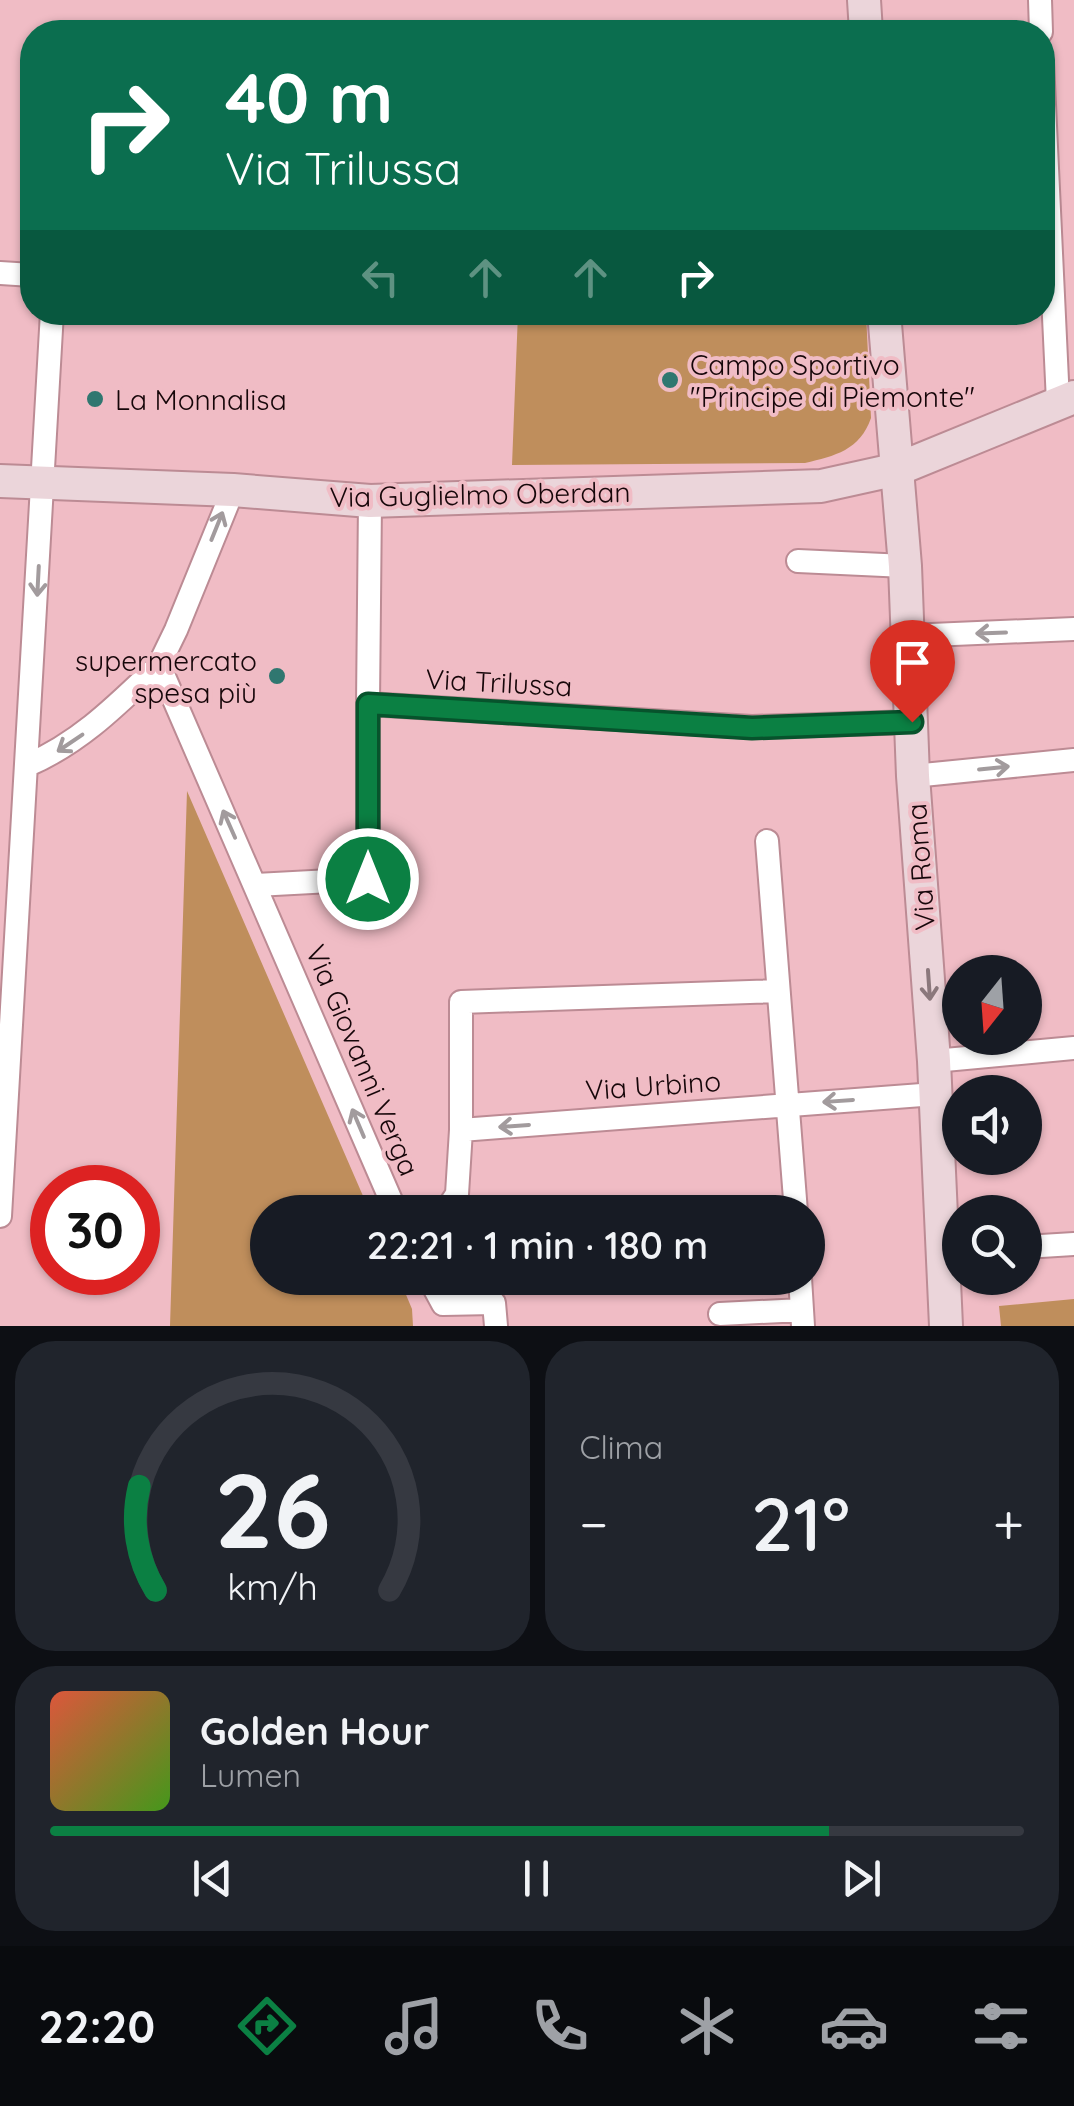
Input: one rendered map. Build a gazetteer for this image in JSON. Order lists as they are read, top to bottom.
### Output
{
  "streets": {
    "street": [
      "Via Guglielmo Oberdan",
      "Via Trilussa",
      "Via Roma",
      "Via Giovanni Verga",
      "Via Urbino"
    ]
  },
  "crossings": [
    ["Via Guglielmo Oberdan", "Via Roma"],
    ["Via Trilussa", "Via Roma"],
    ["Via Roma", "Via Urbino"]
  ],
  "one_way": ["Via Giovanni Verga", "Via Urbino"],
  "places": ["Campo Sportivo \"Principe di Piemonte\"", "La Monnalisa", "supermercato spesa più"],
  "north": "bottom",
  "page": {
    "turn": ["40 m", "Via Trilussa"],
    "limit": "30",
    "trip": "22:21 · 1 min · 180 m",
    "tile": "Clima",
    "heat": ["−", "21°", "+"],
    "song": ["Golden Hour", "Lumen"],
    "tabs": "22:20",
    "gauge": ["26", "km/h"]
  }
}
